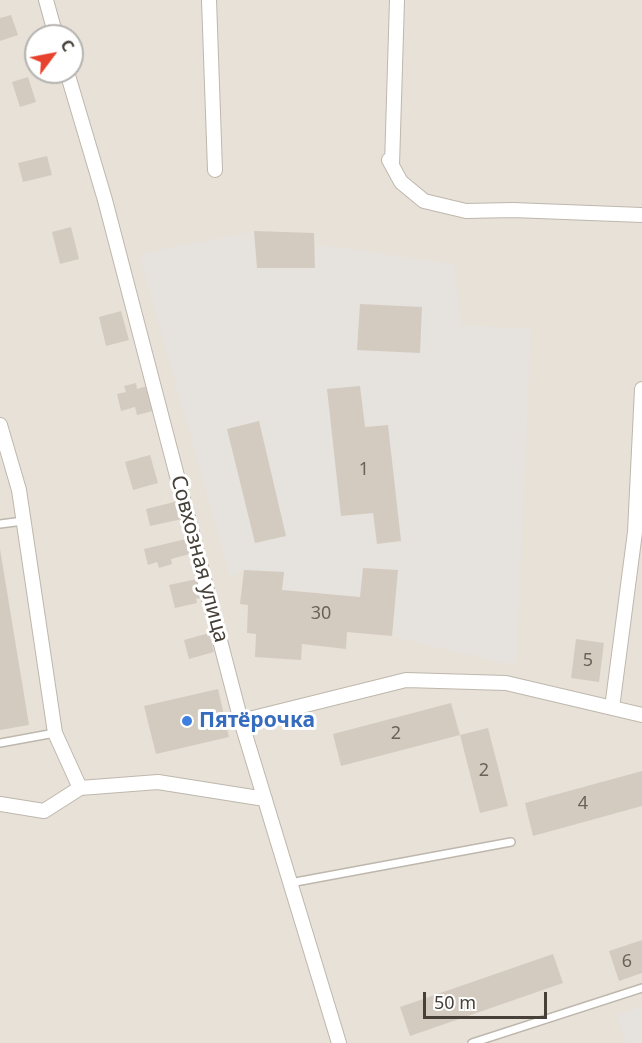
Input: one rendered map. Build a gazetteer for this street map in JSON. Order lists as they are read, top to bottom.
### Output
{
  "streets": {
    "street": ["Совхозная улица"]
  },
  "places": ["Пятёрочка"],
  "house_numbers": [
    "1",
    "30",
    "5",
    "2",
    "2",
    "4",
    "6"
  ],
  "scale_bar": "50 m",
  "north": "top right"
}
